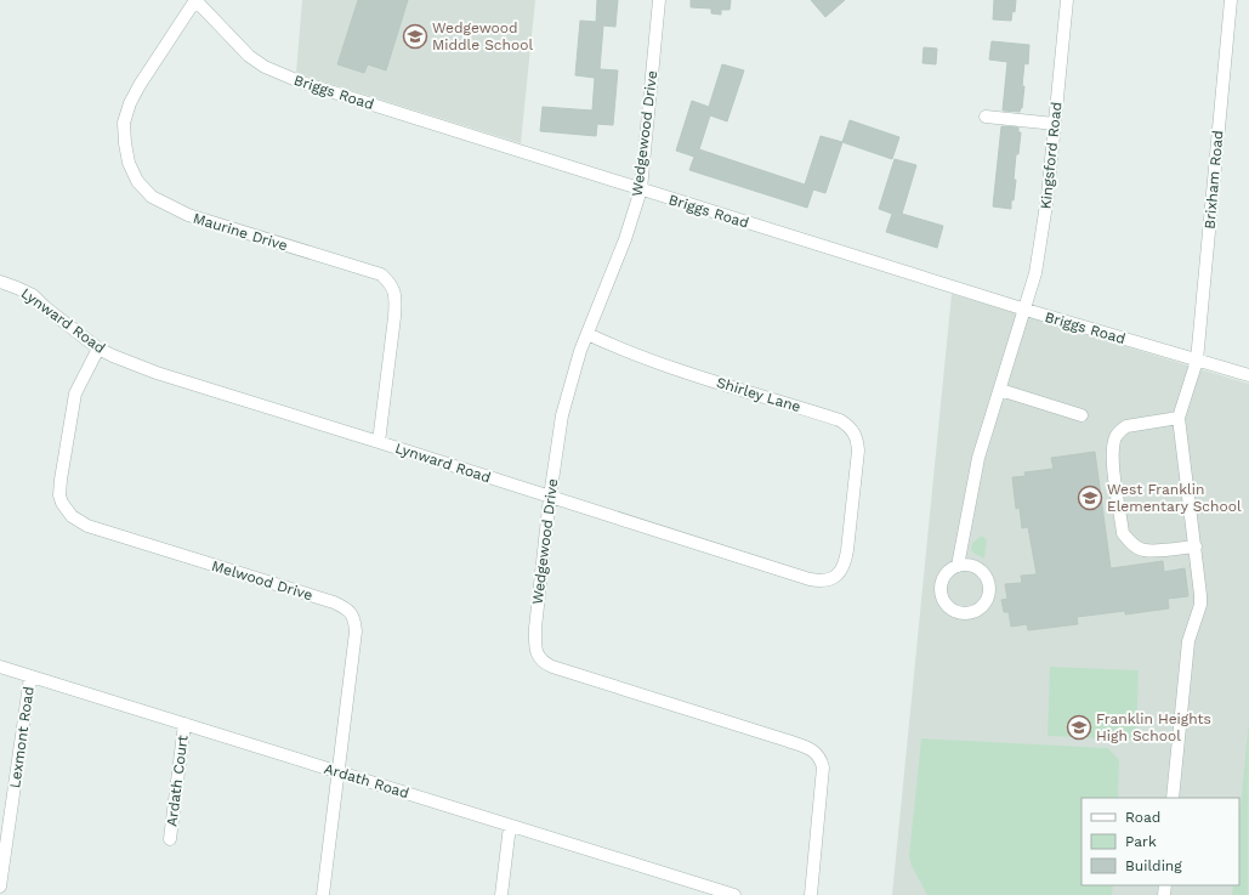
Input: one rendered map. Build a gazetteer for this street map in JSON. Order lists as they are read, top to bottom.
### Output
{
  "streets": {
    "street": [
      "Briggs Road",
      "Wedgewood Drive",
      "Kingsford Road",
      "Brixham Road",
      "Maurine Drive",
      "Lynward Road",
      "Shirley Lane",
      "Melwood Drive",
      "Lexmont Road",
      "Ardath Court",
      "Ardath Road"
    ]
  },
  "crossings": [
    ["Briggs Road", "Wedgewood Drive"],
    ["Briggs Road", "Kingsford Road"],
    ["Briggs Road", "Brixham Road"],
    ["Briggs Road", "Maurine Drive"],
    ["Wedgewood Drive", "Lynward Road"],
    ["Wedgewood Drive", "Shirley Lane"],
    ["Maurine Drive", "Lynward Road"],
    ["Lynward Road", "Shirley Lane"],
    ["Lynward Road", "Melwood Drive"],
    ["Melwood Drive", "Ardath Road"],
    ["Lexmont Road", "Ardath Road"],
    ["Ardath Court", "Ardath Road"]
  ],
  "places": {
    "school or university": ["Wedgewood Middle School", "West Franklin Elementary School", "Franklin Heights High School"]
  },
  "legend": ["Road", "Park", "Building"]
}
